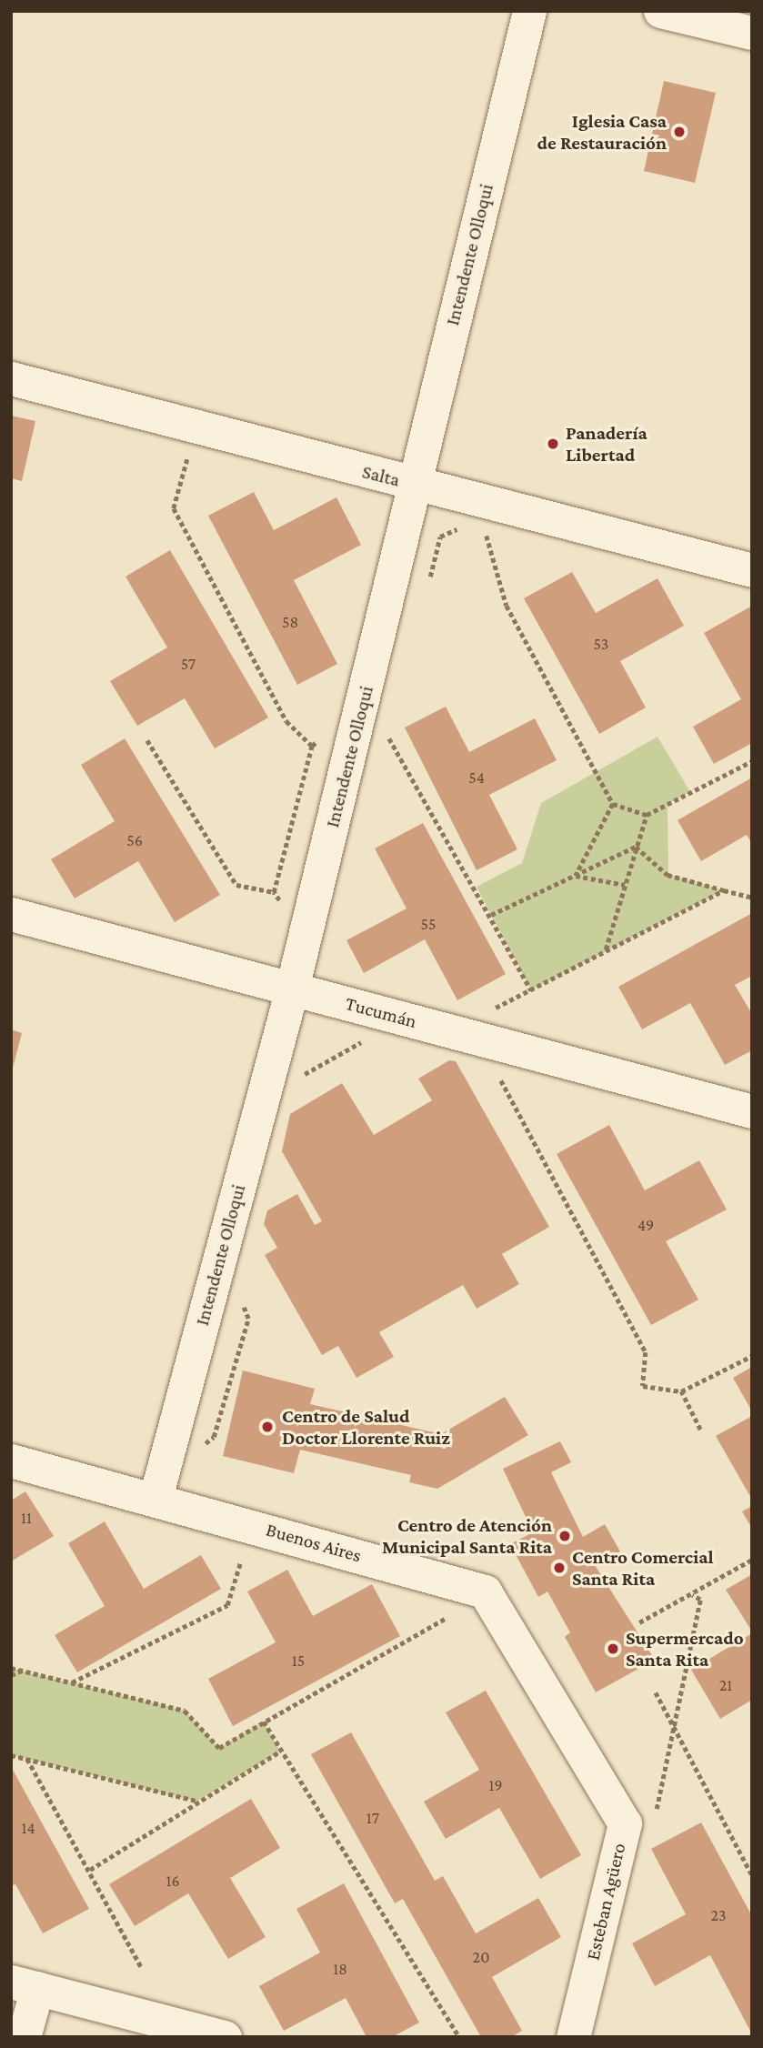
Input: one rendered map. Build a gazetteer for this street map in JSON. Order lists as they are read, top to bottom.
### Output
{
  "streets": {
    "street": [
      "Intendente Olloqui",
      "Salta",
      "Tucumán",
      "Buenos Aires",
      "Esteban Agüero"
    ]
  },
  "crossings": [
    ["Intendente Olloqui", "Salta"],
    ["Intendente Olloqui", "Tucumán"],
    ["Intendente Olloqui", "Buenos Aires"],
    ["Buenos Aires", "Esteban Agüero"]
  ],
  "places": [
    "Iglesia Casa de Restauración",
    "Panadería Libertad",
    "Centro de Salud Doctor Llorente Ruiz",
    "Centro de Atención Municipal Santa Rita",
    "Centro Comercial Santa Rita",
    "Supermercado Santa Rita"
  ],
  "house_numbers": [
    "58",
    "53",
    "57",
    "54",
    "56",
    "55",
    "49",
    "11",
    "15",
    "21",
    "19",
    "17",
    "14",
    "16",
    "23",
    "20",
    "18"
  ]
}
